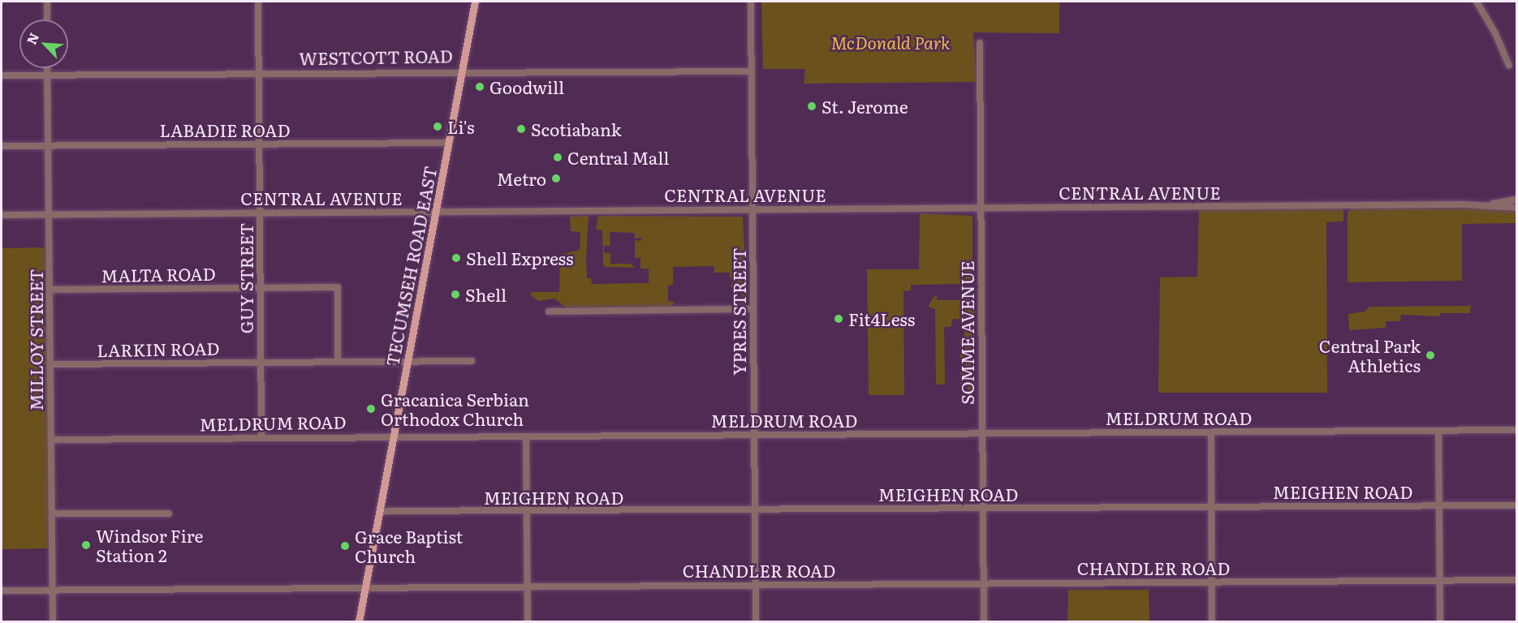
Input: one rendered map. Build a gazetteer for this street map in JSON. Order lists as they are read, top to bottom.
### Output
{
  "streets": {
    "main road": ["TECUMSEH ROAD EAST"],
    "street": [
      "WESTCOTT ROAD",
      "LABADIE ROAD",
      "CENTRAL AVENUE",
      "MALTA ROAD",
      "GUY STREET",
      "YPRES STREET",
      "SOMME AVENUE",
      "MILLOY STREET",
      "LARKIN ROAD",
      "MELDRUM ROAD",
      "MEIGHEN ROAD",
      "CHANDLER ROAD"
    ]
  },
  "crossings": [
    ["WESTCOTT ROAD", "TECUMSEH ROAD EAST"],
    ["WESTCOTT ROAD", "GUY STREET"],
    ["WESTCOTT ROAD", "YPRES STREET"],
    ["WESTCOTT ROAD", "MILLOY STREET"],
    ["LABADIE ROAD", "TECUMSEH ROAD EAST"],
    ["LABADIE ROAD", "GUY STREET"],
    ["LABADIE ROAD", "MILLOY STREET"],
    ["CENTRAL AVENUE", "TECUMSEH ROAD EAST"],
    ["CENTRAL AVENUE", "GUY STREET"],
    ["CENTRAL AVENUE", "YPRES STREET"],
    ["CENTRAL AVENUE", "SOMME AVENUE"],
    ["CENTRAL AVENUE", "MILLOY STREET"],
    ["TECUMSEH ROAD EAST", "LARKIN ROAD"],
    ["TECUMSEH ROAD EAST", "MELDRUM ROAD"],
    ["TECUMSEH ROAD EAST", "MEIGHEN ROAD"],
    ["TECUMSEH ROAD EAST", "CHANDLER ROAD"],
    ["MALTA ROAD", "GUY STREET"],
    ["MALTA ROAD", "MILLOY STREET"],
    ["MALTA ROAD", "LARKIN ROAD"],
    ["GUY STREET", "LARKIN ROAD"],
    ["GUY STREET", "MELDRUM ROAD"],
    ["YPRES STREET", "MELDRUM ROAD"],
    ["YPRES STREET", "MEIGHEN ROAD"],
    ["YPRES STREET", "CHANDLER ROAD"],
    ["SOMME AVENUE", "MELDRUM ROAD"],
    ["SOMME AVENUE", "MEIGHEN ROAD"],
    ["SOMME AVENUE", "CHANDLER ROAD"],
    ["MILLOY STREET", "LARKIN ROAD"],
    ["MILLOY STREET", "MELDRUM ROAD"],
    ["MILLOY STREET", "CHANDLER ROAD"]
  ],
  "parks": ["McDonald Park"],
  "places": [
    "Goodwill",
    "St. Jerome",
    "Li's",
    "Scotiabank",
    "Central Mall",
    "Metro",
    "Shell Express",
    "Shell",
    "Fit4Less",
    "Central Park Athletics",
    "Gracanica Serbian Orthodox Church",
    "Windsor Fire Station 2",
    "Grace Baptist Church"
  ],
  "north": "top left"
}
